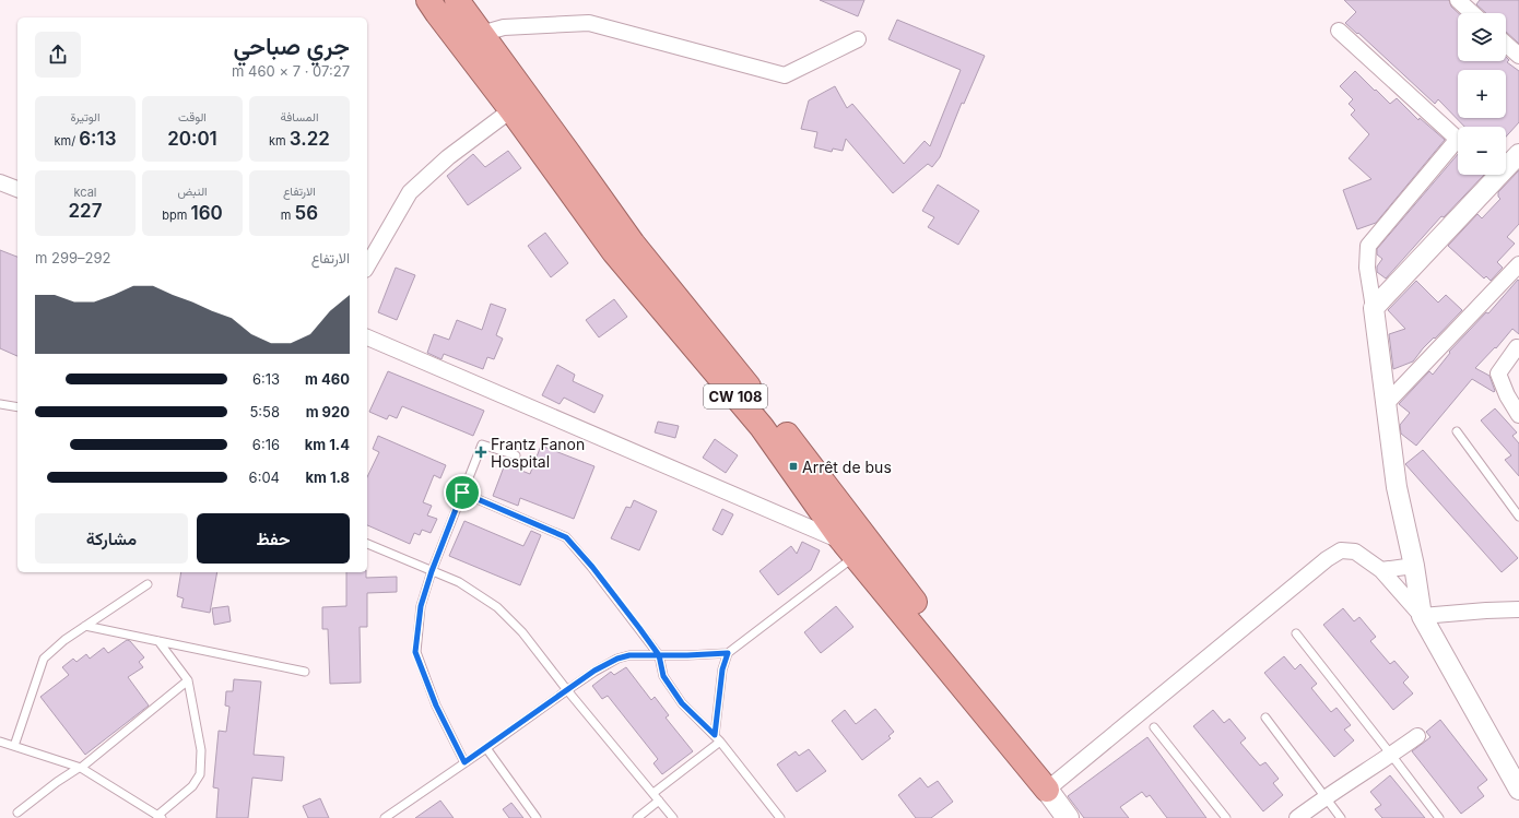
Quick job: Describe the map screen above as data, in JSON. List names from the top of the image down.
{
  "streets": {
    "highway": ["CW 108"]
  },
  "places": {
    "health": ["Frantz Fanon Hospital"],
    "transit": ["Arrêt de bus"]
  },
  "page": {
    "map_buttons": ["+", "−"],
    "heading": ["جري صباحي", "07:27 · 7 × 460 m"],
    "stats": [
      ["المسافة", "3.22 km"],
      ["الوقت", "20:01"],
      ["الوتيرة", "6:13 /km"],
      ["الارتفاع", "56 m"],
      ["النبض", "160 bpm"],
      ["kcal", "227"]
    ],
    "chart": ["الارتفاع", "292–299 m"],
    "list": [
      {
        "name": "460 m",
        "note": "6:13"
      },
      {
        "name": "920 m",
        "note": "5:58"
      },
      {
        "name": "1.4 km",
        "note": "6:16"
      },
      {
        "name": "1.8 km",
        "note": "6:04"
      }
    ],
    "buttons": ["حفظ", "مشاركة"]
  }
}
